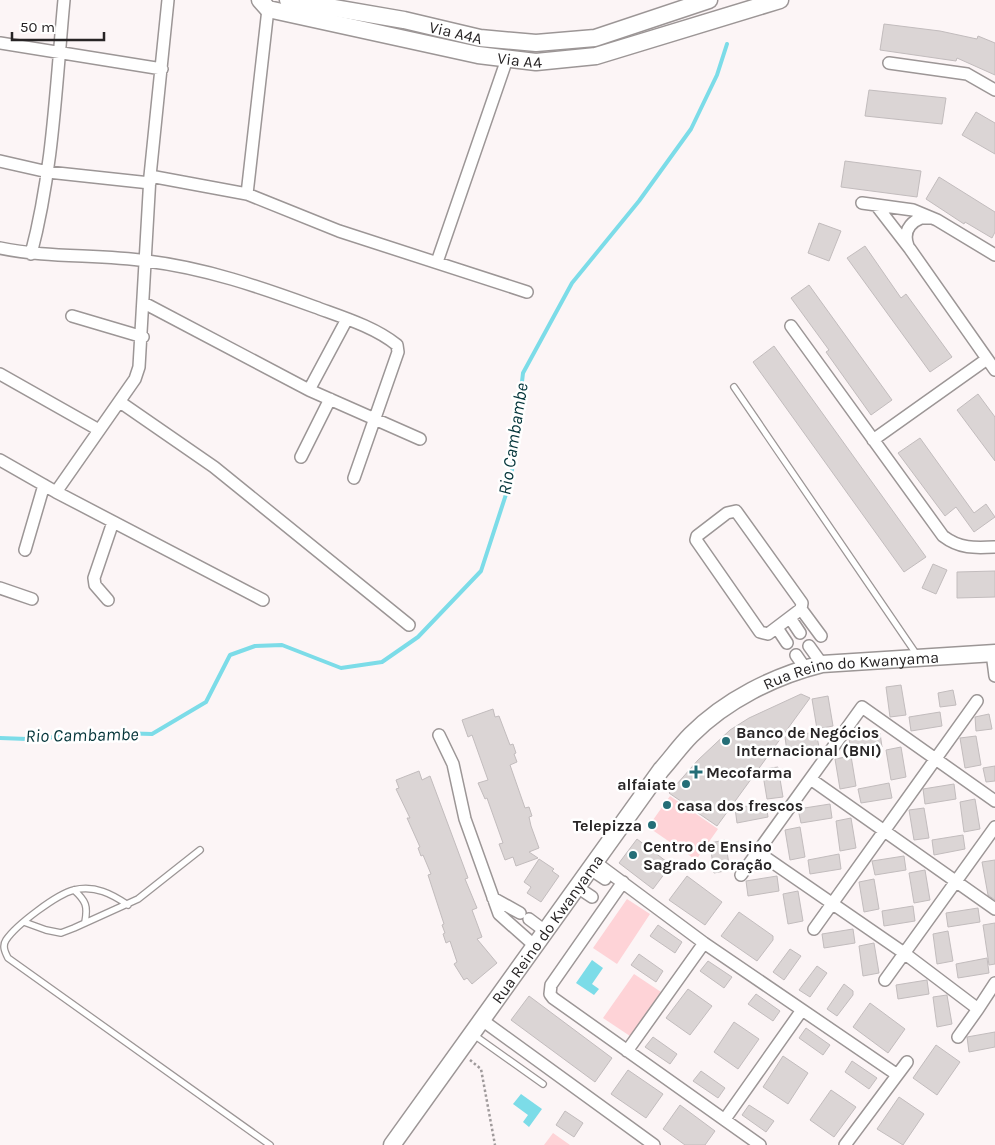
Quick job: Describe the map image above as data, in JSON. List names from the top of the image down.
{
  "streets": {
    "main road": ["Via A4A", "Via A4", "Rua Reino do Kwanyama"]
  },
  "water": ["Rio Cambambe"],
  "places": {
    "other": [
      "Banco de Negócios Internacional (BNI)",
      "alfaiate",
      "casa dos frescos",
      "Telepizza",
      "Centro de Ensino Sagrado Coração"
    ],
    "health": ["Mecofarma"]
  },
  "scale_bar": "50 m"
}
